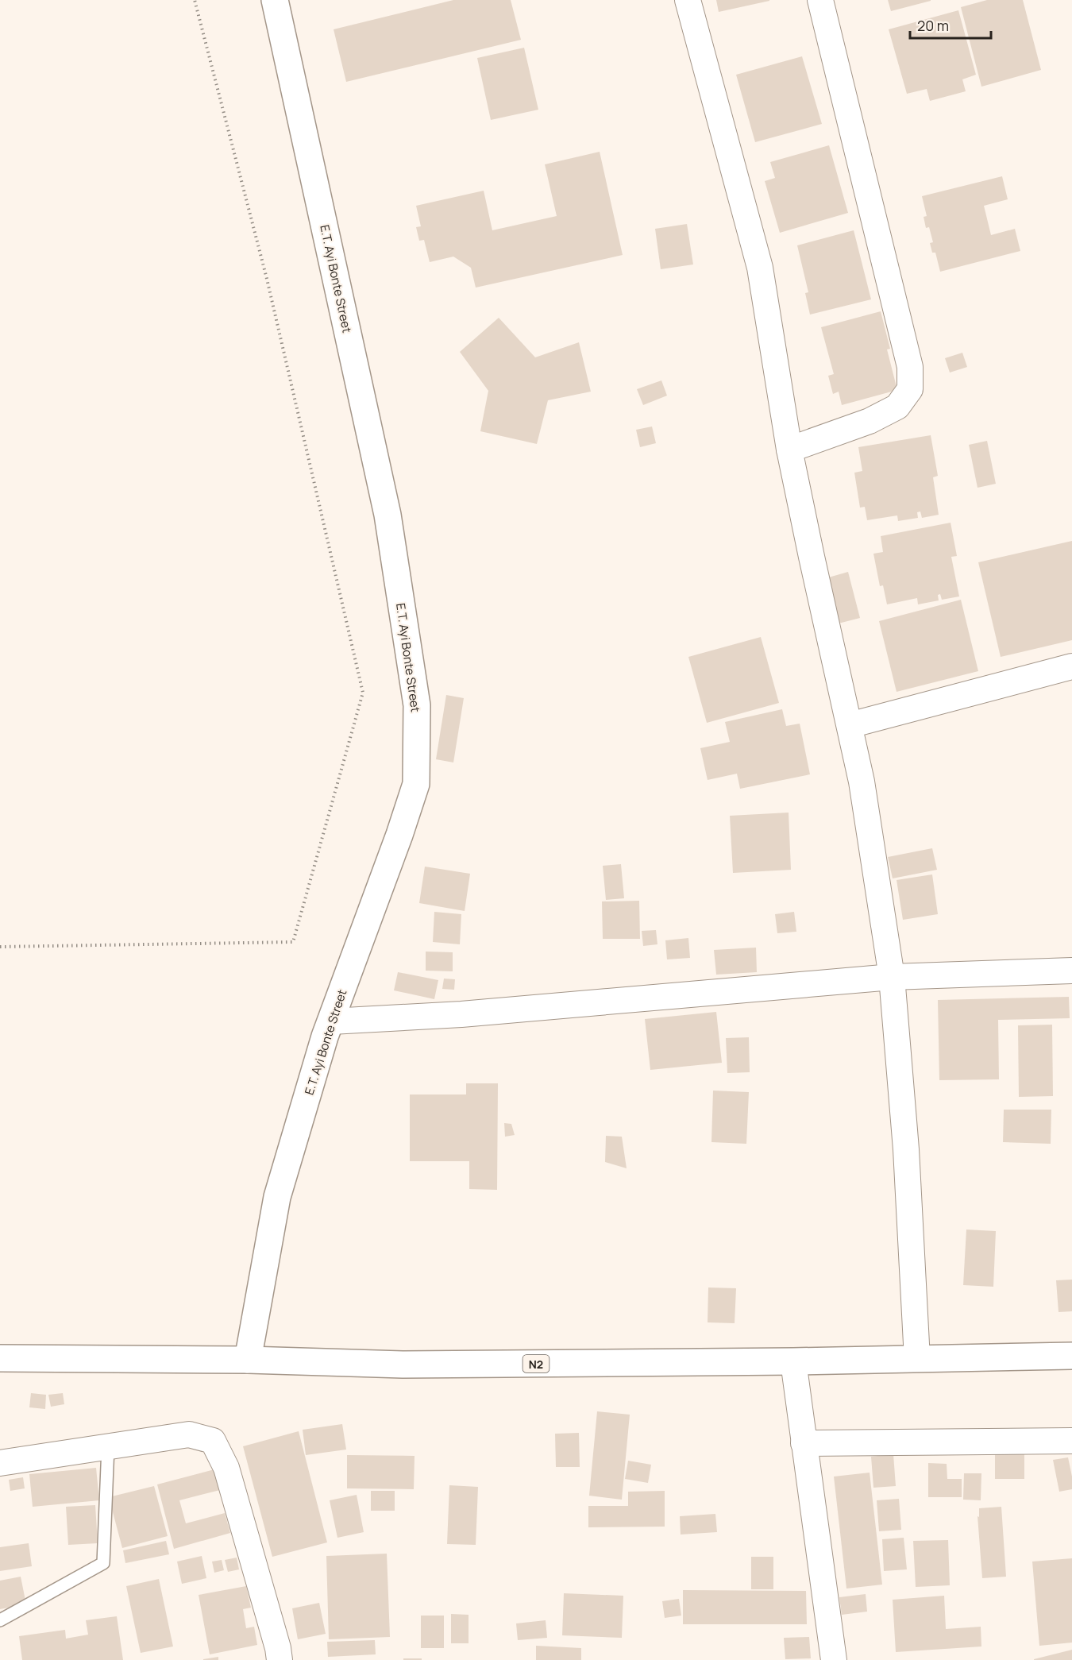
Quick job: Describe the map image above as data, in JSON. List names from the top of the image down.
{
  "streets": {
    "main road": ["E.T. Ayi Bonte Street", "N2"]
  },
  "crossings": [
    ["E.T. Ayi Bonte Street", "N2"]
  ],
  "scale_bar": "20 m"
}
